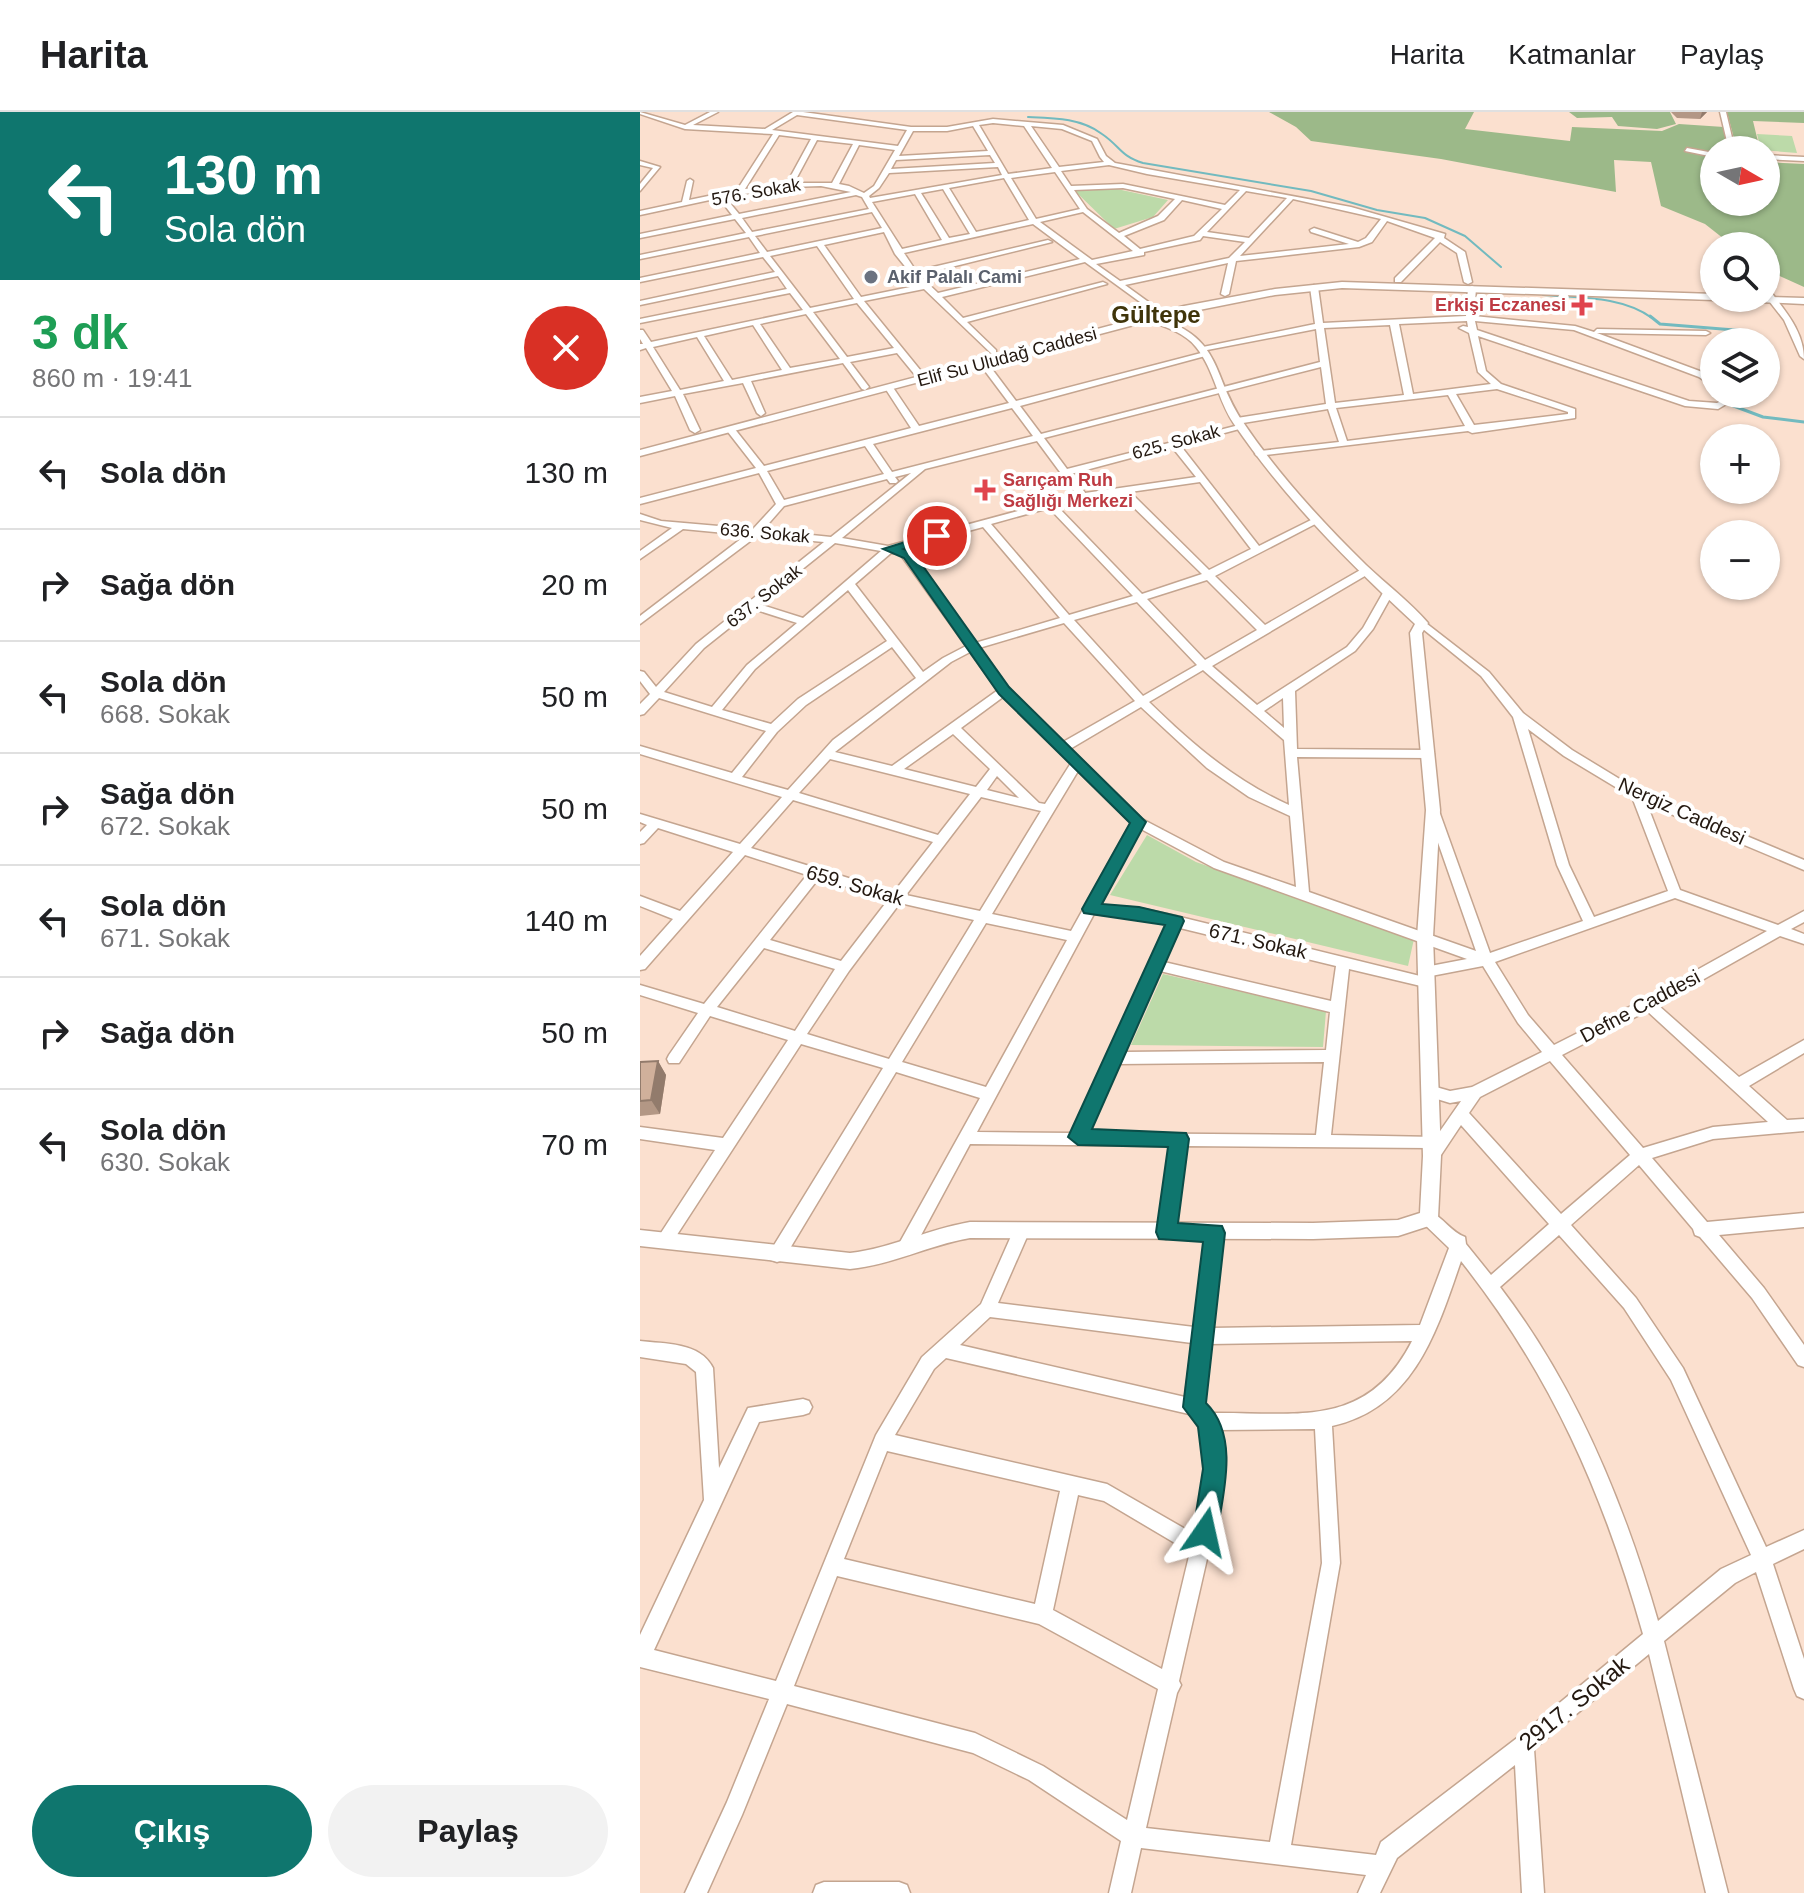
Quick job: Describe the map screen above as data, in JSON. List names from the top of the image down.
{
  "streets": {
    "main road": ["Elif Su Uludağ Caddesi"],
    "street": [
      "576. Sokak",
      "625. Sokak",
      "636. Sokak",
      "637. Sokak",
      "Nergiz Caddesi",
      "659. Sokak",
      "671. Sokak",
      "Defne Caddesi",
      "2917. Sokak"
    ]
  },
  "crossings": [
    ["636. Sokak", "637. Sokak"]
  ],
  "districts": ["Gültepe"],
  "places": {
    "other": ["Akif Palalı Cami"],
    "health": ["Erkişi Eczanesi", "Sarıçam Ruh Sağlığı Merkezi"]
  },
  "north": "right",
  "page": {
    "header": "Harita",
    "nav": ["Harita", "Katmanlar", "Paylaş"],
    "turn": ["130 m", "Sola dön"],
    "map_buttons": ["+", "−"],
    "heading": ["3 dk", "860 m · 19:41"],
    "list": [
      {
        "name": "Sola dön",
        "value": "130 m"
      },
      {
        "name": "Sağa dön",
        "value": "20 m"
      },
      {
        "name": "Sola dön",
        "note": "668. Sokak",
        "value": "50 m"
      },
      {
        "name": "Sağa dön",
        "note": "672. Sokak",
        "value": "50 m"
      },
      {
        "name": "Sola dön",
        "note": "671. Sokak",
        "value": "140 m"
      },
      {
        "name": "Sağa dön",
        "value": "50 m"
      },
      {
        "name": "Sola dön",
        "note": "630. Sokak",
        "value": "70 m"
      }
    ],
    "buttons": ["Çıkış", "Paylaş"]
  }
}
